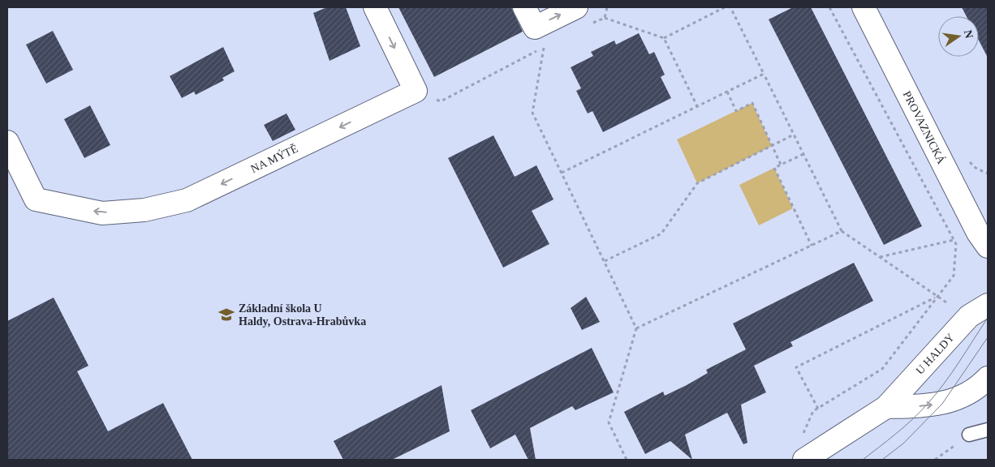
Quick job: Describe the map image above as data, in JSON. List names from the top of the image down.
{
  "streets": {
    "street": ["PROVAZNICKÁ", "NA MÝTĚ", "U HALDY"]
  },
  "one_way": ["NA MÝTĚ"],
  "places": {
    "school or university": ["Základní škola U Haldy, Ostrava-Hrabůvka"]
  },
  "north": "right"
}
